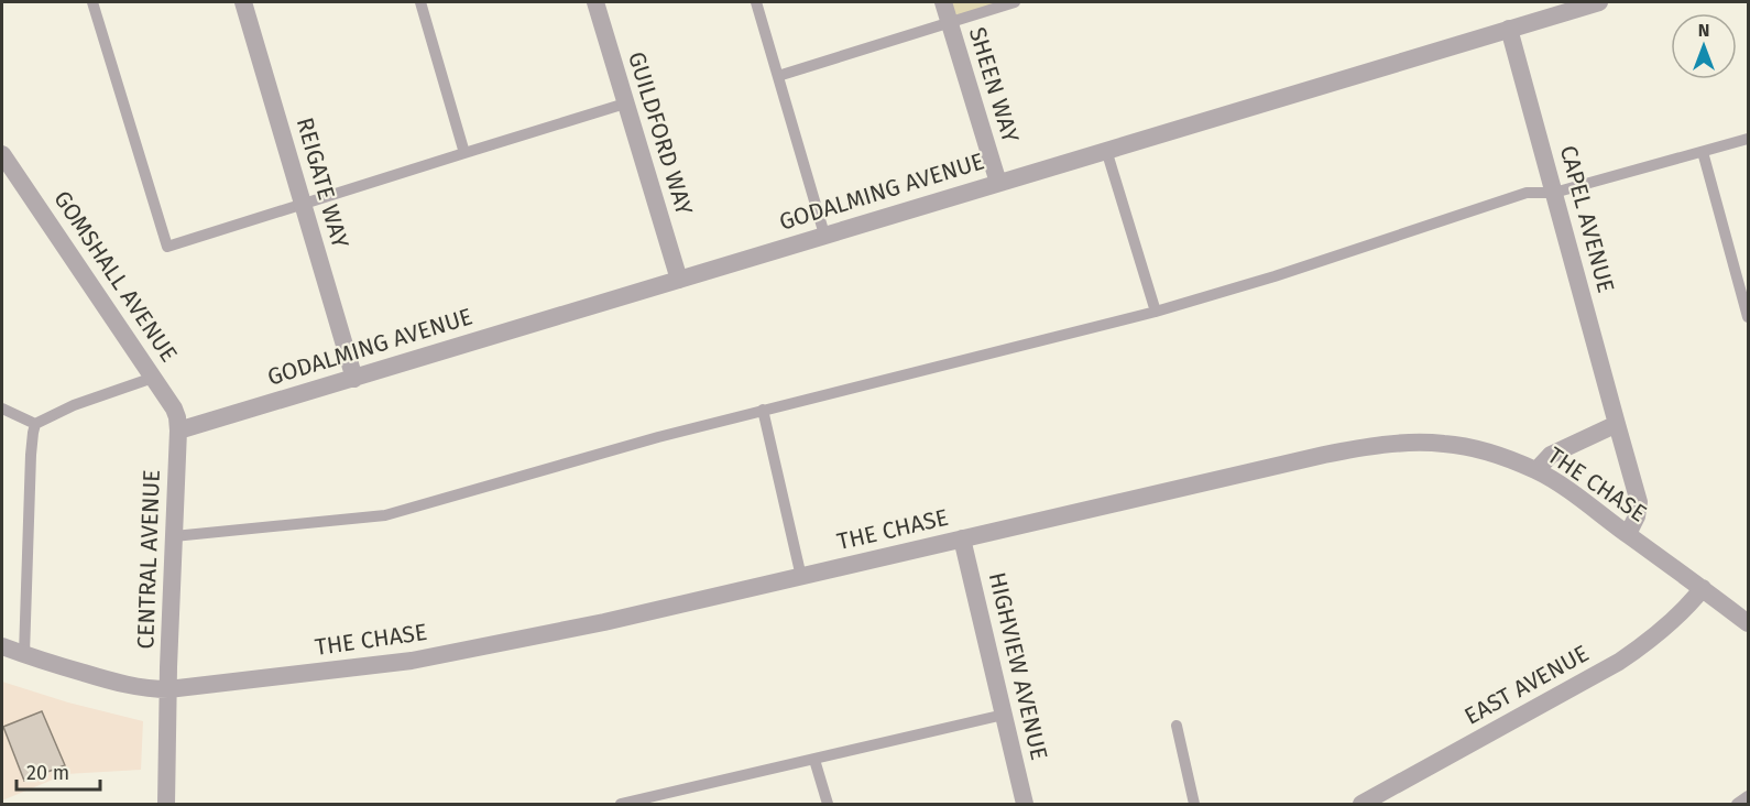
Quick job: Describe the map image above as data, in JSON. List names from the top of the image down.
{
  "streets": {
    "street": [
      "SHEEN WAY",
      "GUILDFORD WAY",
      "REIGATE WAY",
      "GODALMING AVENUE",
      "CAPEL AVENUE",
      "GOMSHALL AVENUE",
      "THE CHASE",
      "CENTRAL AVENUE",
      "HIGHVIEW AVENUE",
      "EAST AVENUE"
    ]
  },
  "crossings": [
    ["SHEEN WAY", "GODALMING AVENUE"],
    ["GUILDFORD WAY", "GODALMING AVENUE"],
    ["REIGATE WAY", "GODALMING AVENUE"],
    ["GODALMING AVENUE", "CAPEL AVENUE"],
    ["GODALMING AVENUE", "GOMSHALL AVENUE"],
    ["GODALMING AVENUE", "CENTRAL AVENUE"],
    ["CAPEL AVENUE", "THE CHASE"],
    ["GOMSHALL AVENUE", "CENTRAL AVENUE"],
    ["THE CHASE", "CENTRAL AVENUE"],
    ["THE CHASE", "HIGHVIEW AVENUE"],
    ["THE CHASE", "EAST AVENUE"]
  ],
  "scale_bar": "20 m",
  "north": "top"
}
